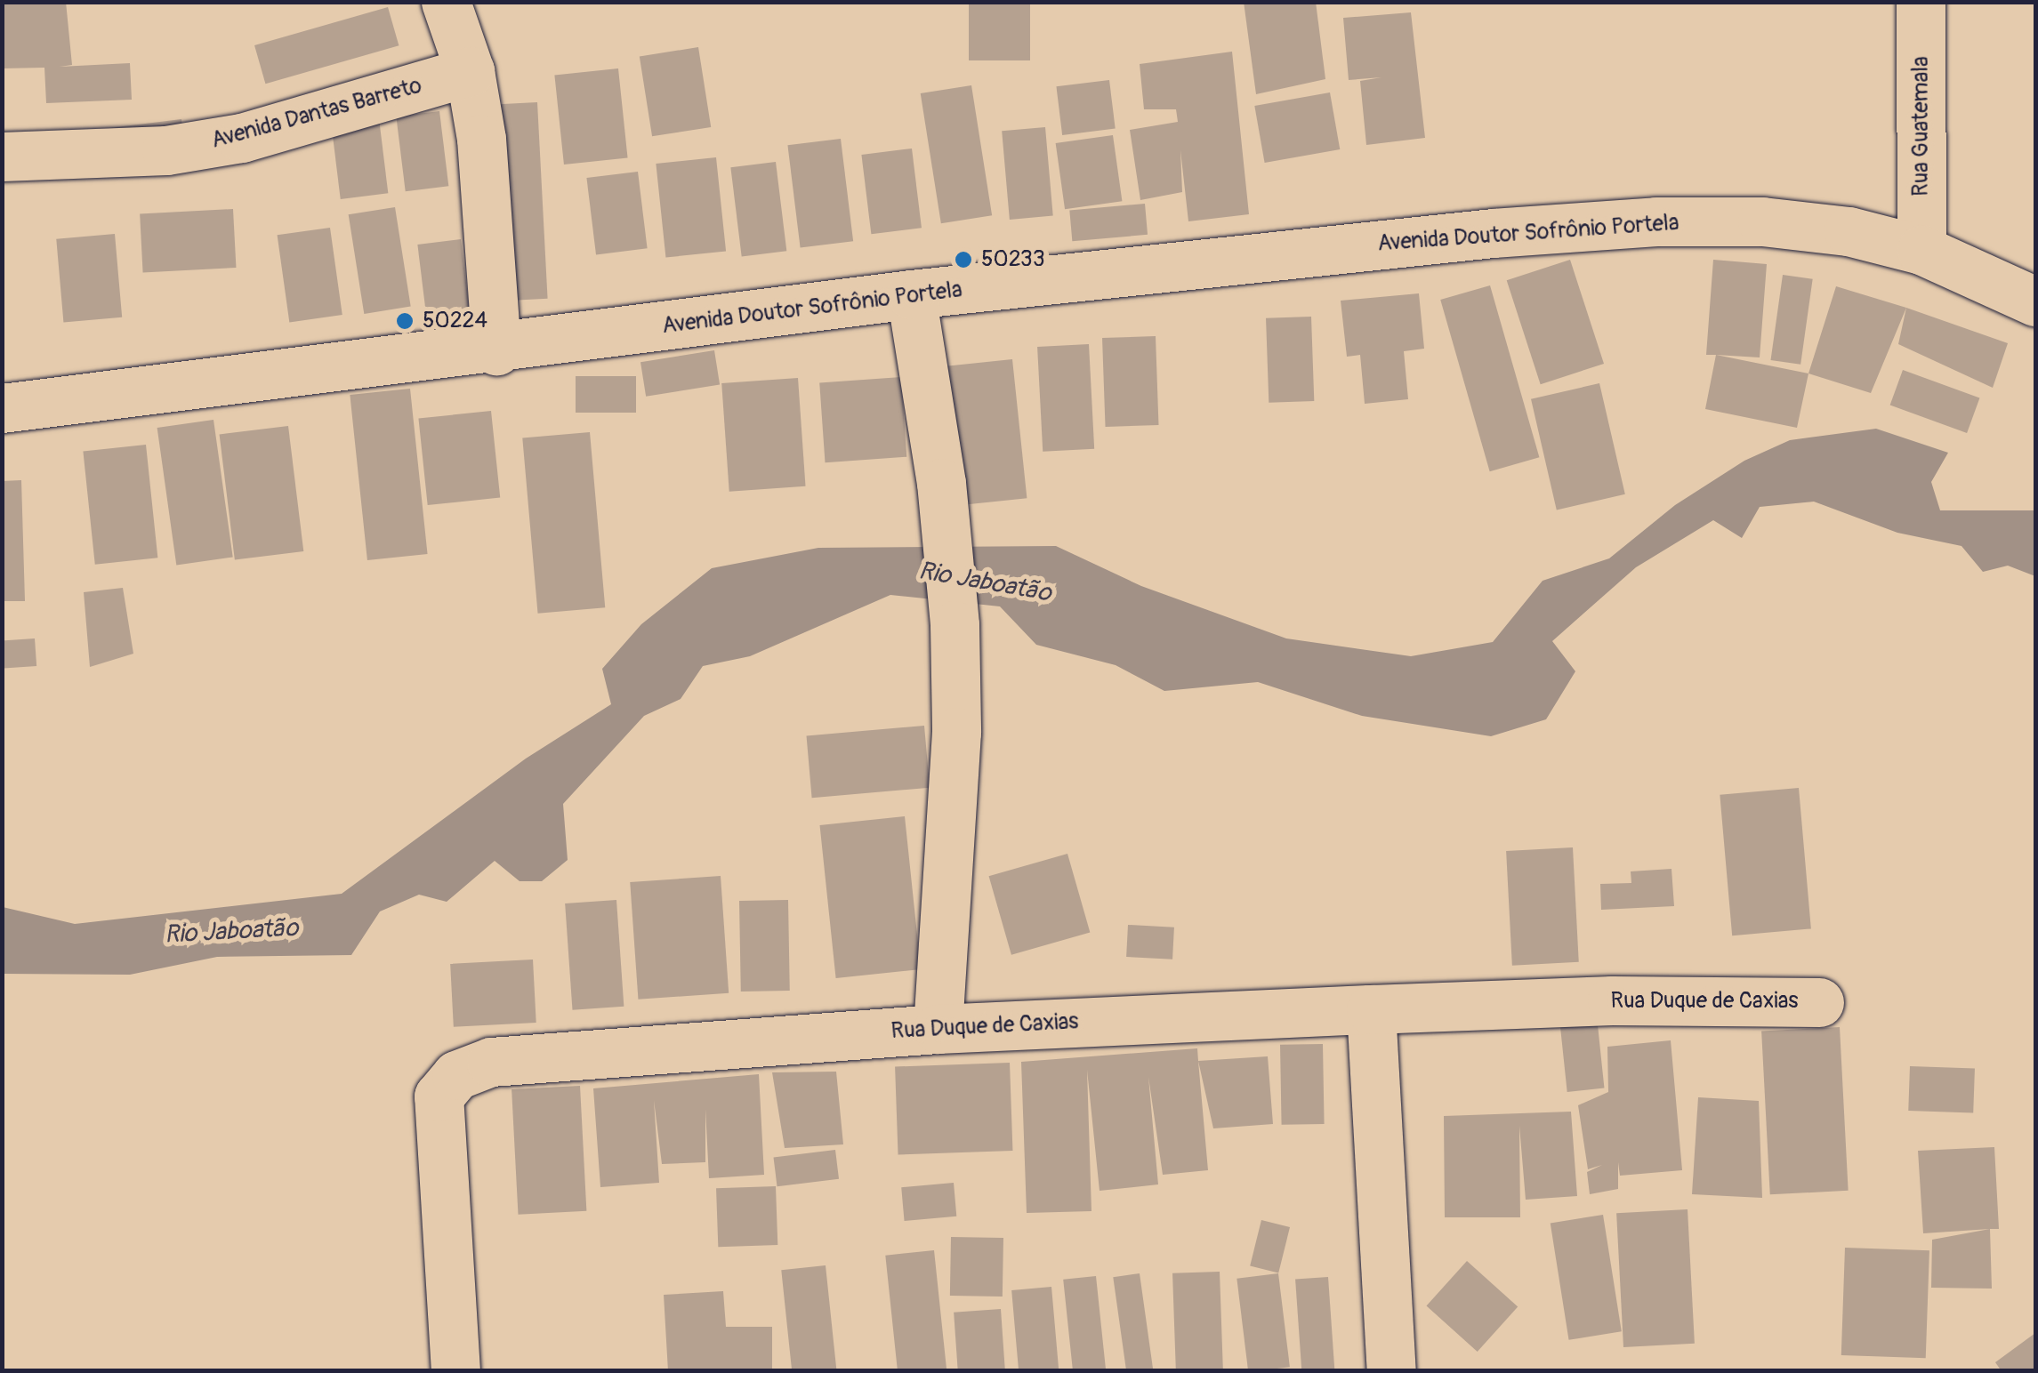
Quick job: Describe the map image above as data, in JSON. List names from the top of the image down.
{
  "streets": {
    "street": [
      "Avenida Dantas Barreto",
      "Rua Guatemala",
      "Avenida Doutor Sofrônio Portela",
      "Rua Duque de Caxias"
    ]
  },
  "crossings": [
    ["Rua Guatemala", "Avenida Doutor Sofrônio Portela"]
  ],
  "water": ["Rio Jaboatão"],
  "places": ["50233", "50224"]
}
